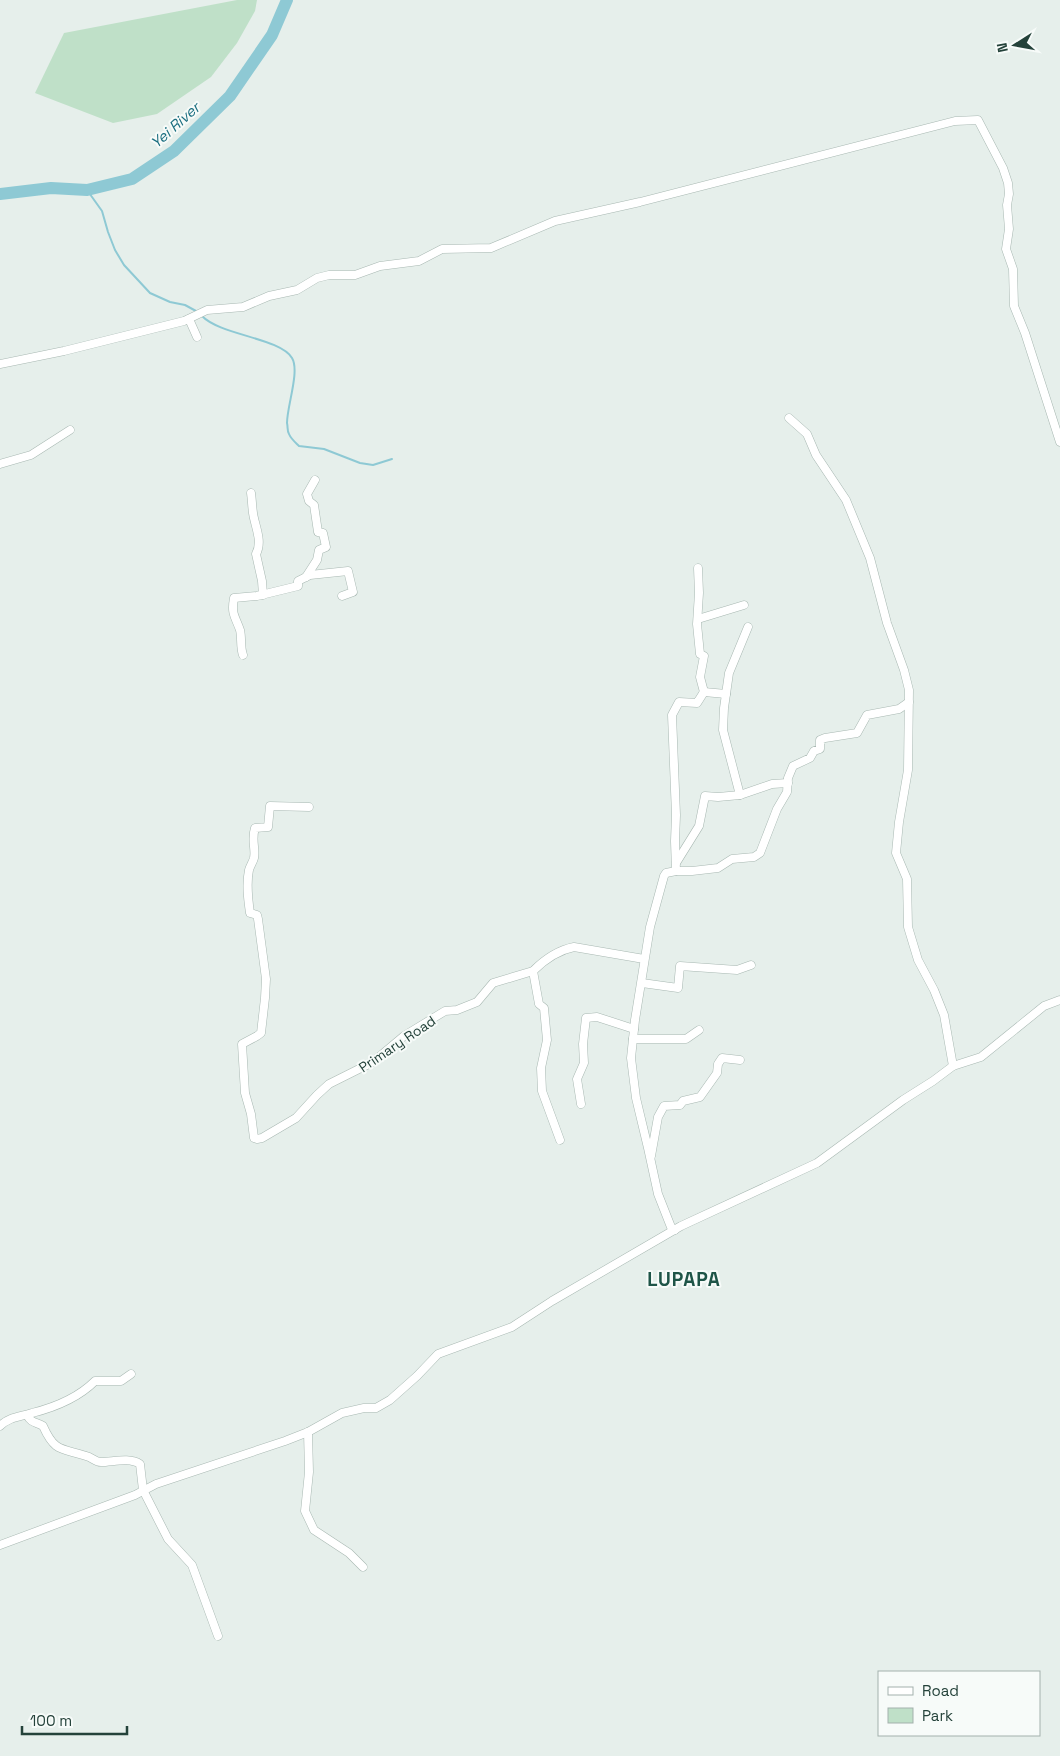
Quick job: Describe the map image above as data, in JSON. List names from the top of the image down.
{
  "streets": {
    "street": ["Primary Road"]
  },
  "districts": ["LUPAPA"],
  "water": ["Yei River"],
  "legend": ["Road", "Park"],
  "scale_bar": "100 m",
  "north": "left"
}
